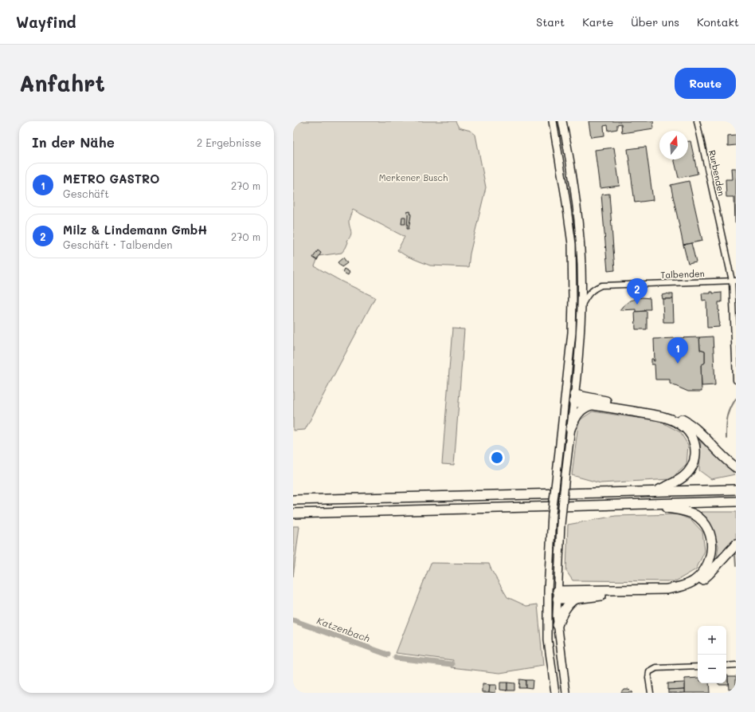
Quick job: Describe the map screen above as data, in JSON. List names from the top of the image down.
{
  "streets": {
    "street": ["Rurbenden", "Talbenden"]
  },
  "crossings": [
    ["Rurbenden", "Talbenden"]
  ],
  "water": ["Katzenbach"],
  "parks": ["Merkener Busch"],
  "north": "top",
  "page": {
    "header": "Wayfind",
    "nav": [
      "Start",
      "Karte",
      "Über uns",
      "Kontakt"
    ],
    "buttons": "Route",
    "title": "Anfahrt",
    "heading": ["In der Nähe", "2 Ergebnisse"],
    "list": [
      {
        "mark": "1",
        "name": "METRO GASTRO",
        "note": "Geschäft",
        "value": "270 m"
      },
      {
        "mark": "2",
        "name": "Milz & Lindemann GmbH",
        "note": "Geschäft · Talbenden",
        "value": "270 m"
      }
    ],
    "pins": ["2", "1"],
    "map_buttons": ["+", "−"]
  }
}
